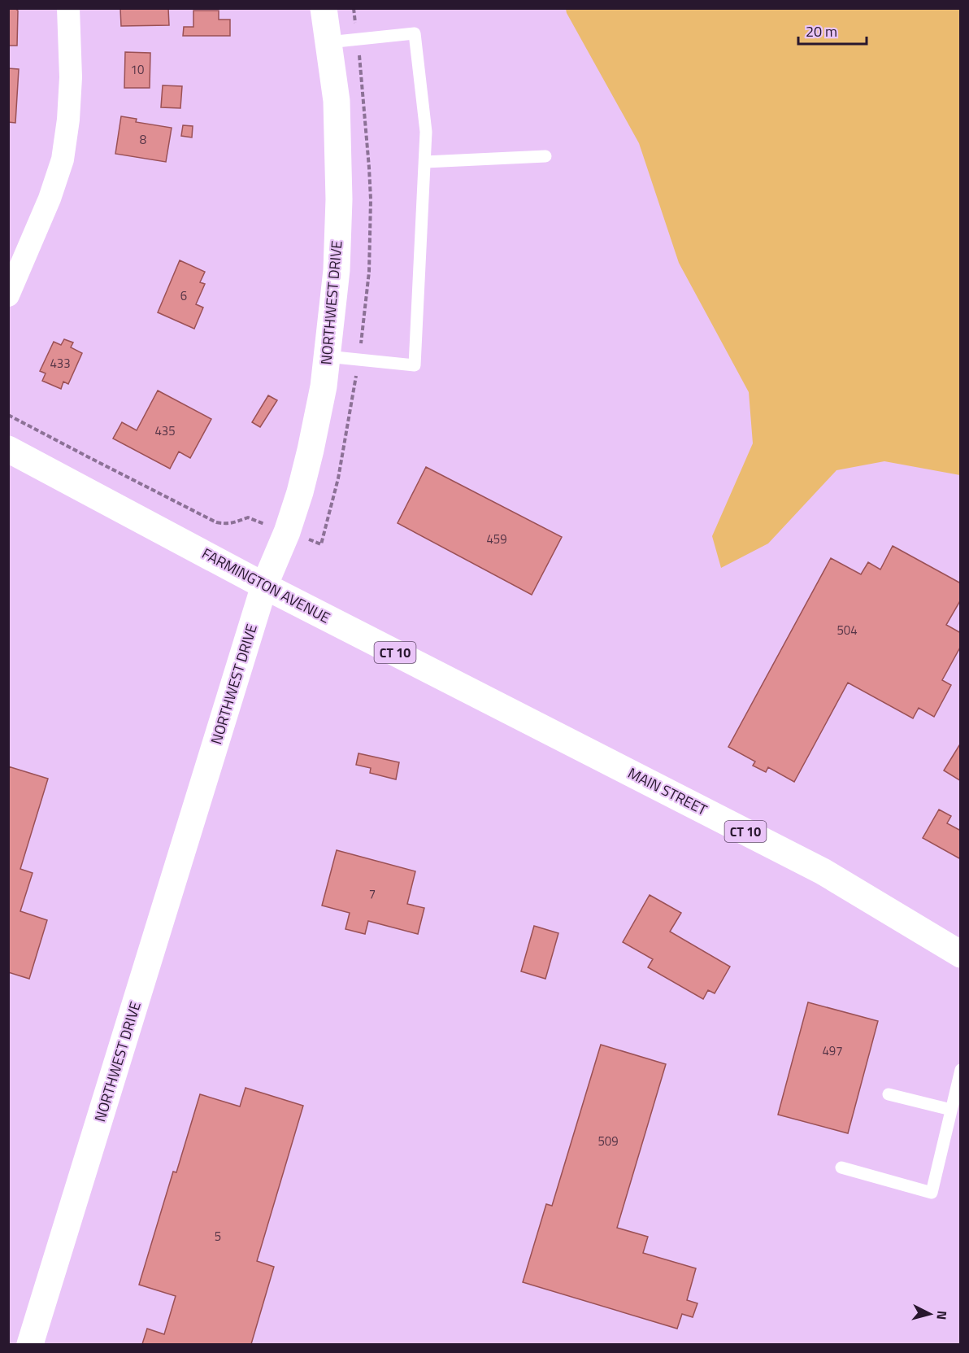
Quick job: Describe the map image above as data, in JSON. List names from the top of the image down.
{
  "streets": {
    "main road": [
      "NORTHWEST DRIVE",
      "FARMINGTON AVENUE",
      "CT 10",
      "MAIN STREET"
    ]
  },
  "crossings": [
    ["NORTHWEST DRIVE", "FARMINGTON AVENUE"],
    ["FARMINGTON AVENUE", "MAIN STREET"]
  ],
  "house_numbers": [
    "10",
    "8",
    "6",
    "433",
    "435",
    "459",
    "504",
    "7",
    "497",
    "509",
    "5"
  ],
  "scale_bar": "20 m",
  "north": "right"
}
